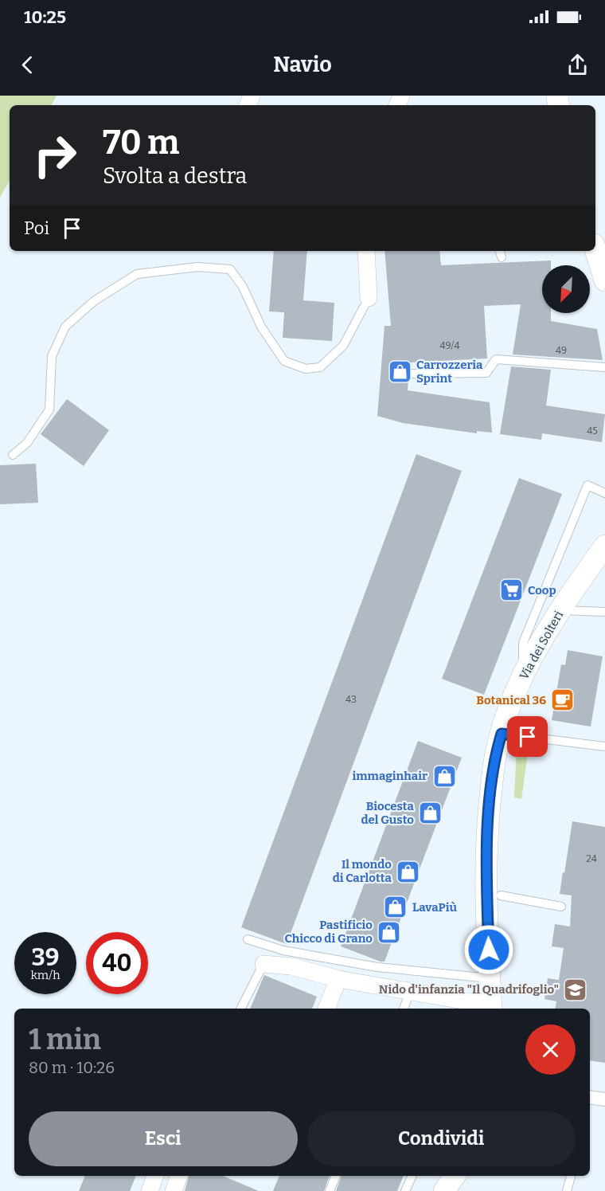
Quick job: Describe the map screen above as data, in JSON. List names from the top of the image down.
{
  "streets": {
    "street": ["Via dei Solteri"]
  },
  "places": {
    "shop": [
      "Carrozzeria Sprint",
      "immaginhair",
      "Biocesta del Gusto",
      "Il mondo di Carlotta",
      "LavaPiù",
      "Pastificio Chicco di Grano"
    ],
    "supermarket": ["Coop"],
    "cafe": ["Botanical 36"],
    "school or university": ["Nido d'infanzia \"Il Quadrifoglio\""]
  },
  "house_numbers": [
    "49/4",
    "49",
    "45",
    "43",
    "24"
  ],
  "north": "bottom left",
  "page": {
    "status": "10:25",
    "header": "Navio",
    "turn": ["70 m", "Svolta a destra"],
    "then": "Poi",
    "speed": "39 km/h",
    "limit": "40",
    "heading": ["1 min", "80 m · 10:26"],
    "buttons": ["Esci", "Condividi"]
  }
}
